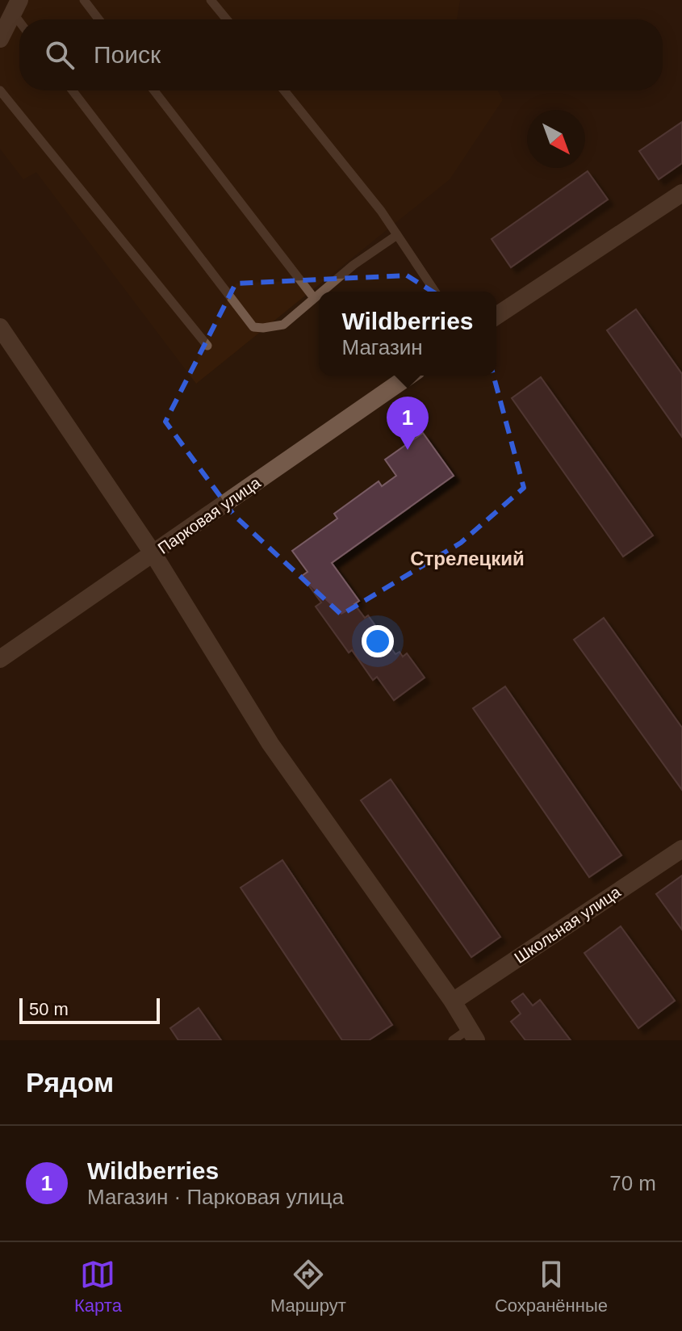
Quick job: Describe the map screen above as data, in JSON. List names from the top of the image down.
{
  "streets": {
    "street": ["Парковая улица", "Школьная улица"]
  },
  "districts": ["Стрелецкий"],
  "scale_bar": "50 m",
  "north": "bottom right",
  "page": {
    "search": "Поиск",
    "popup": ["Wildberries", "Магазин"],
    "pins": "1",
    "scale": "50 m",
    "heading": "Рядом",
    "list": [
      {
        "mark": "1",
        "name": "Wildberries",
        "note": "Магазин · Парковая улица",
        "value": "70 m"
      }
    ],
    "nav": ["Карта", "Маршрут", "Сохранённые"]
  }
}
